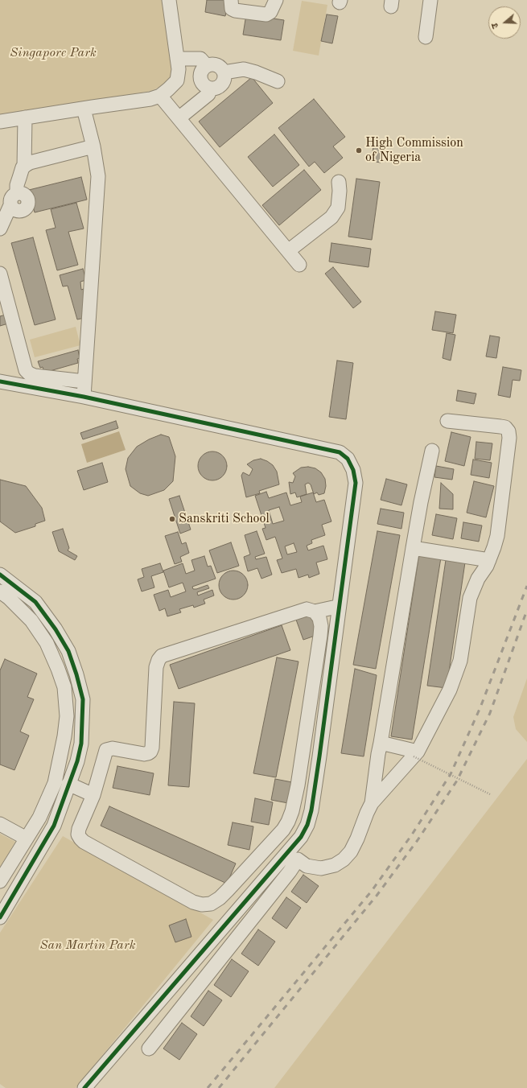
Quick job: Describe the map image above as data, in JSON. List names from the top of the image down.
{
  "parks": ["Singapore Park", "San Martin Park"],
  "places": ["High Commission of Nigeria", "Sanskriti School"],
  "north": "left"
}
